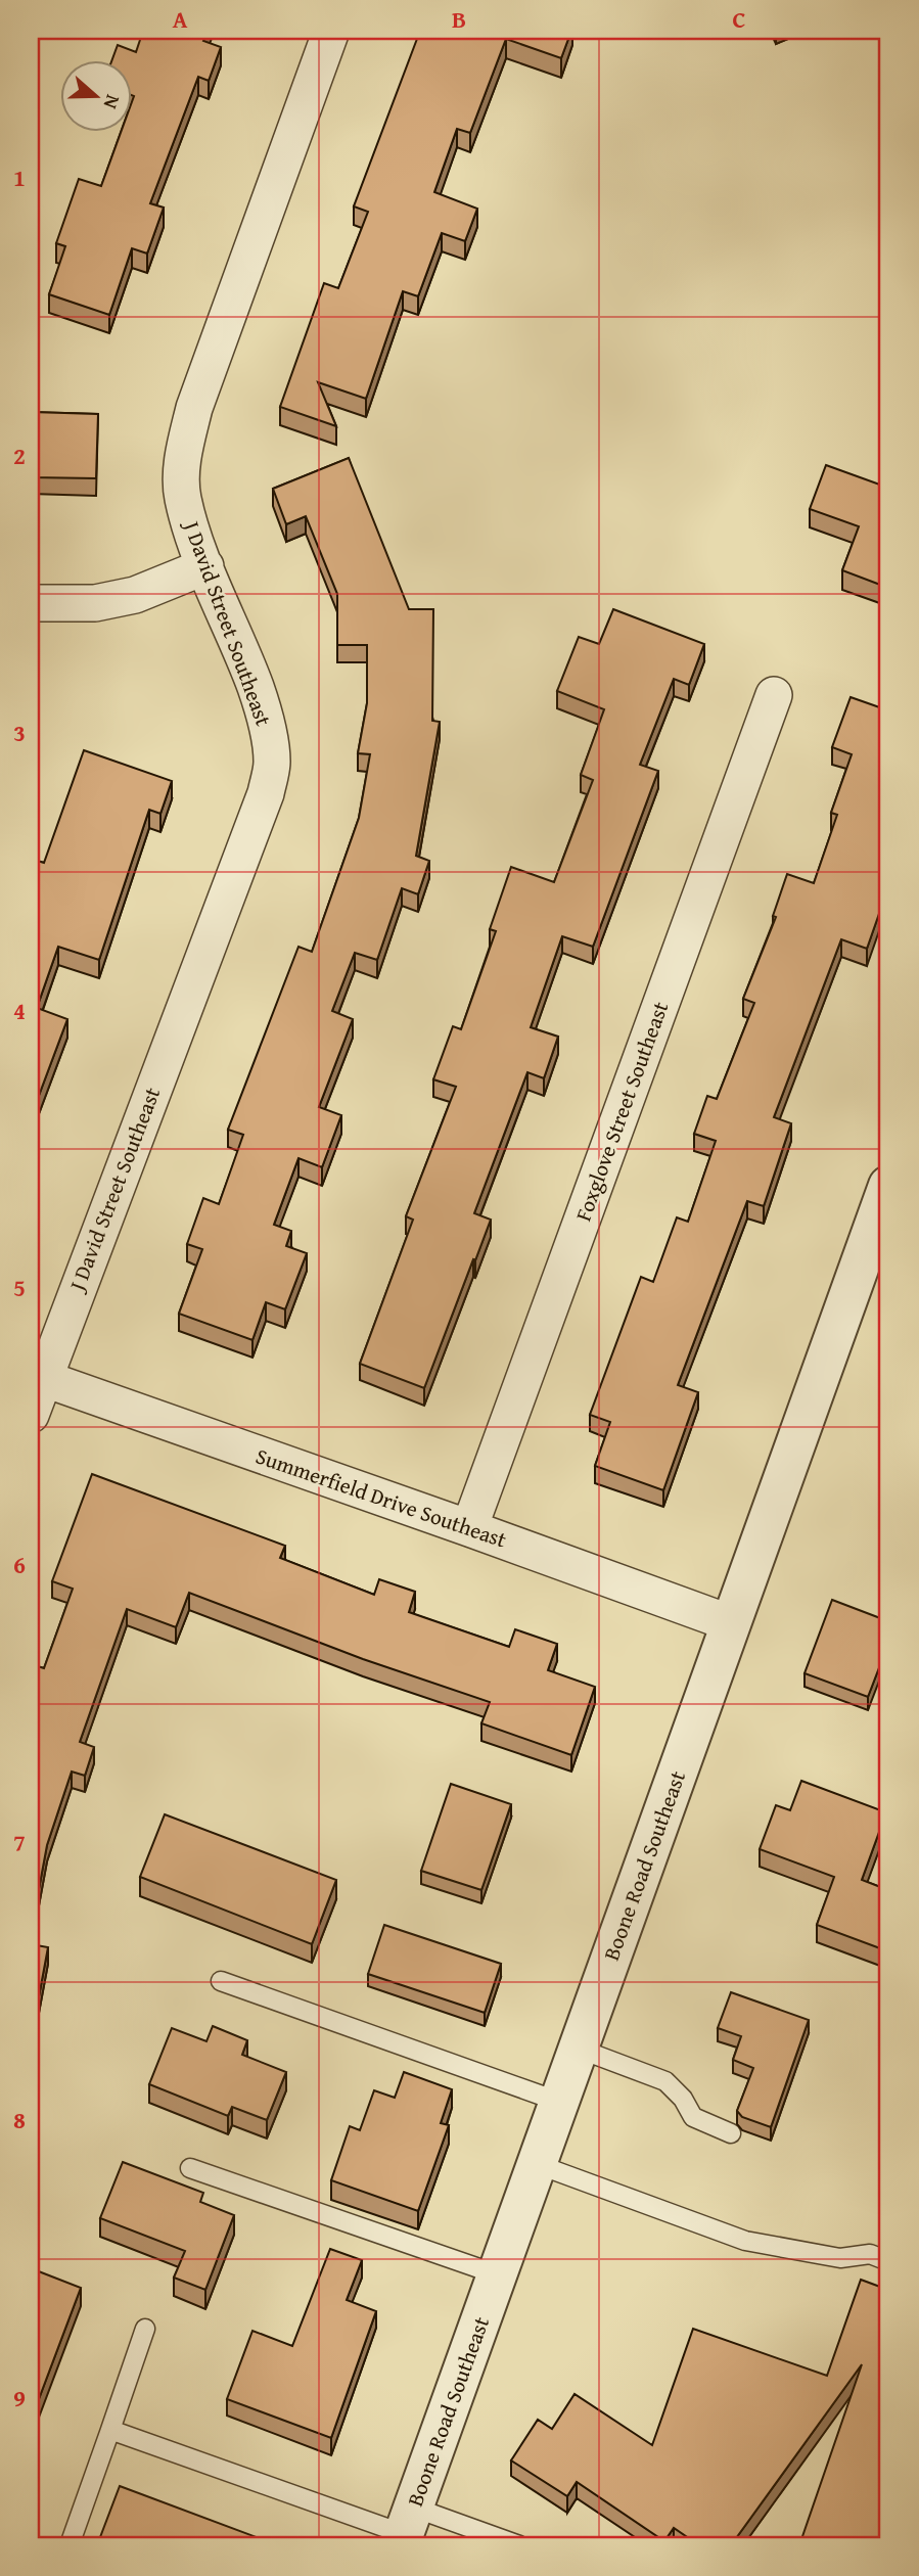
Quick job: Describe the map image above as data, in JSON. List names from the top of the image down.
{
  "streets": {
    "street": [
      "J David Street Southeast",
      "Foxglove Street Southeast",
      "Summerfield Drive Southeast",
      "Boone Road Southeast"
    ]
  },
  "crossings": [
    ["J David Street Southeast", "Summerfield Drive Southeast"],
    ["Foxglove Street Southeast", "Summerfield Drive Southeast"],
    ["Summerfield Drive Southeast", "Boone Road Southeast"]
  ],
  "north": "right",
  "grid": {
    "columns": ["A", "B", "C"],
    "rows": [
      "1",
      "2",
      "3",
      "4",
      "5",
      "6",
      "7",
      "8",
      "9"
    ]
  }
}
